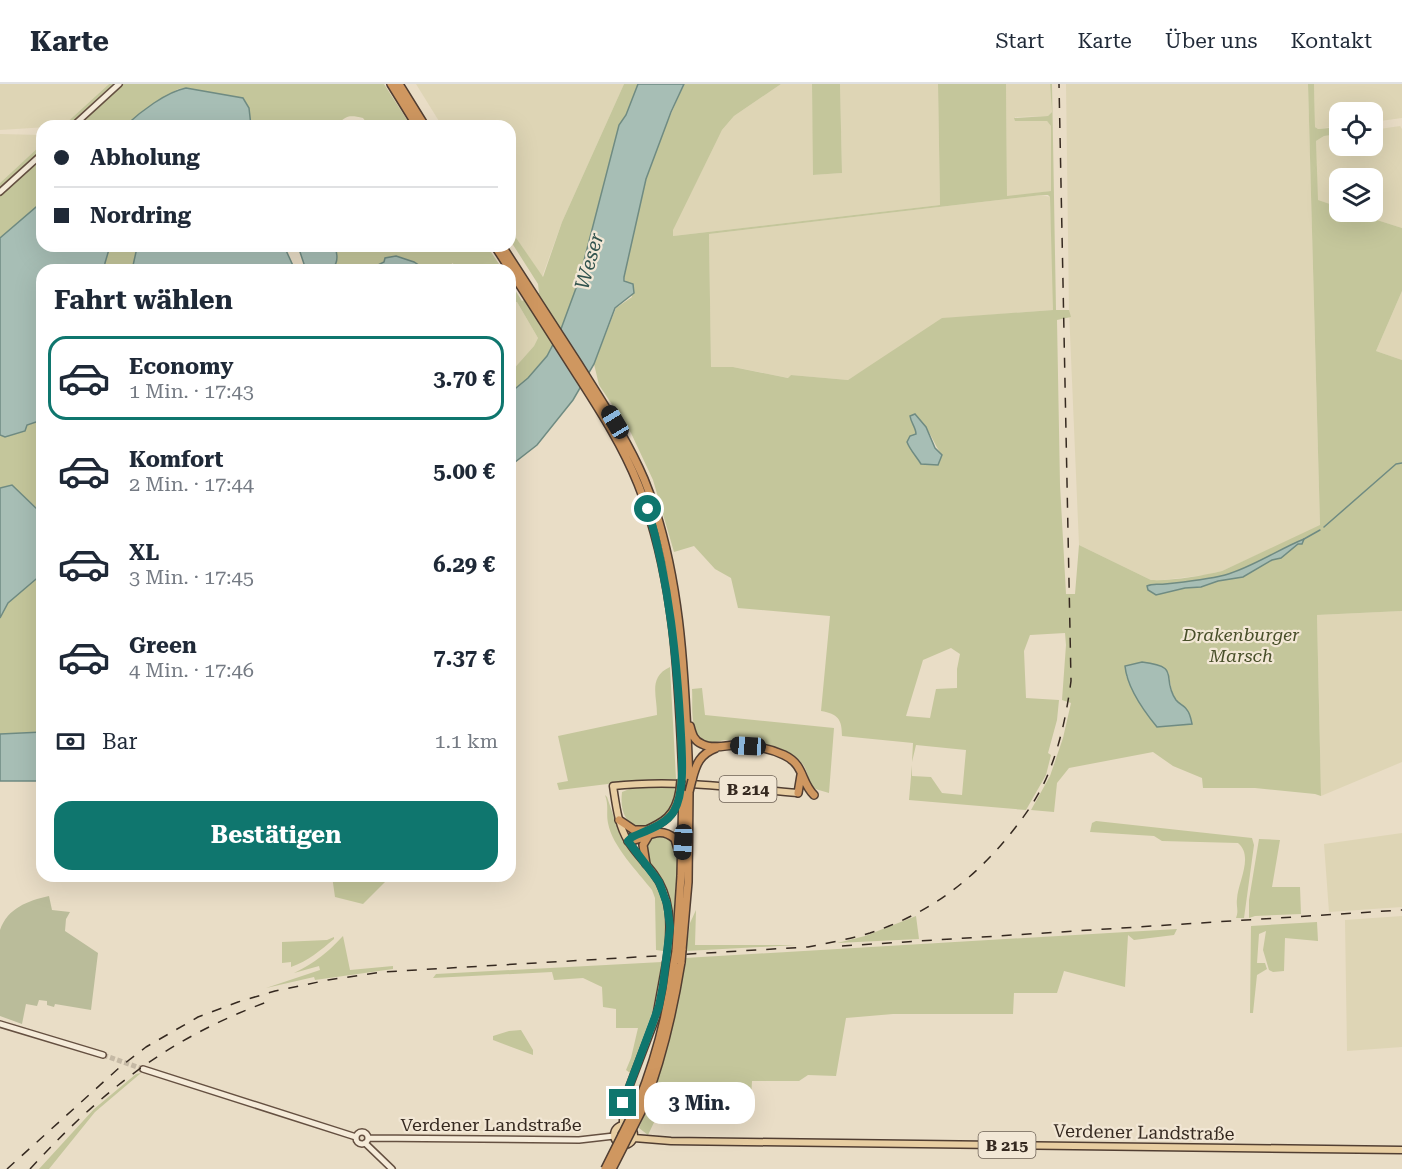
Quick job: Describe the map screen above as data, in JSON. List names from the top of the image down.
{
  "streets": {
    "highway": ["B 214"],
    "main road": ["Verdener Landstraße", "B 215"]
  },
  "crossings": [
    ["B 214", "Verdener Landstraße"]
  ],
  "water": ["Weser"],
  "parks": ["Drakenburger Marsch"],
  "page": {
    "header": "Karte",
    "nav": [
      "Start",
      "Karte",
      "Über uns",
      "Kontakt"
    ],
    "banner": ["Abholung", "Nordring"],
    "heading": "Fahrt wählen",
    "list": [
      {
        "name": "Economy",
        "note": "1 Min. · 17:43",
        "value": "3.70 €"
      },
      {
        "name": "Komfort",
        "note": "2 Min. · 17:44",
        "value": "5.00 €"
      },
      {
        "name": "XL",
        "note": "3 Min. · 17:45",
        "value": "6.29 €"
      },
      {
        "name": "Green",
        "note": "4 Min. · 17:46",
        "value": "7.37 €"
      }
    ],
    "pay": ["Bar", "1.1 km"],
    "buttons": "Bestätigen",
    "bubble": "3 Min."
  }
}
